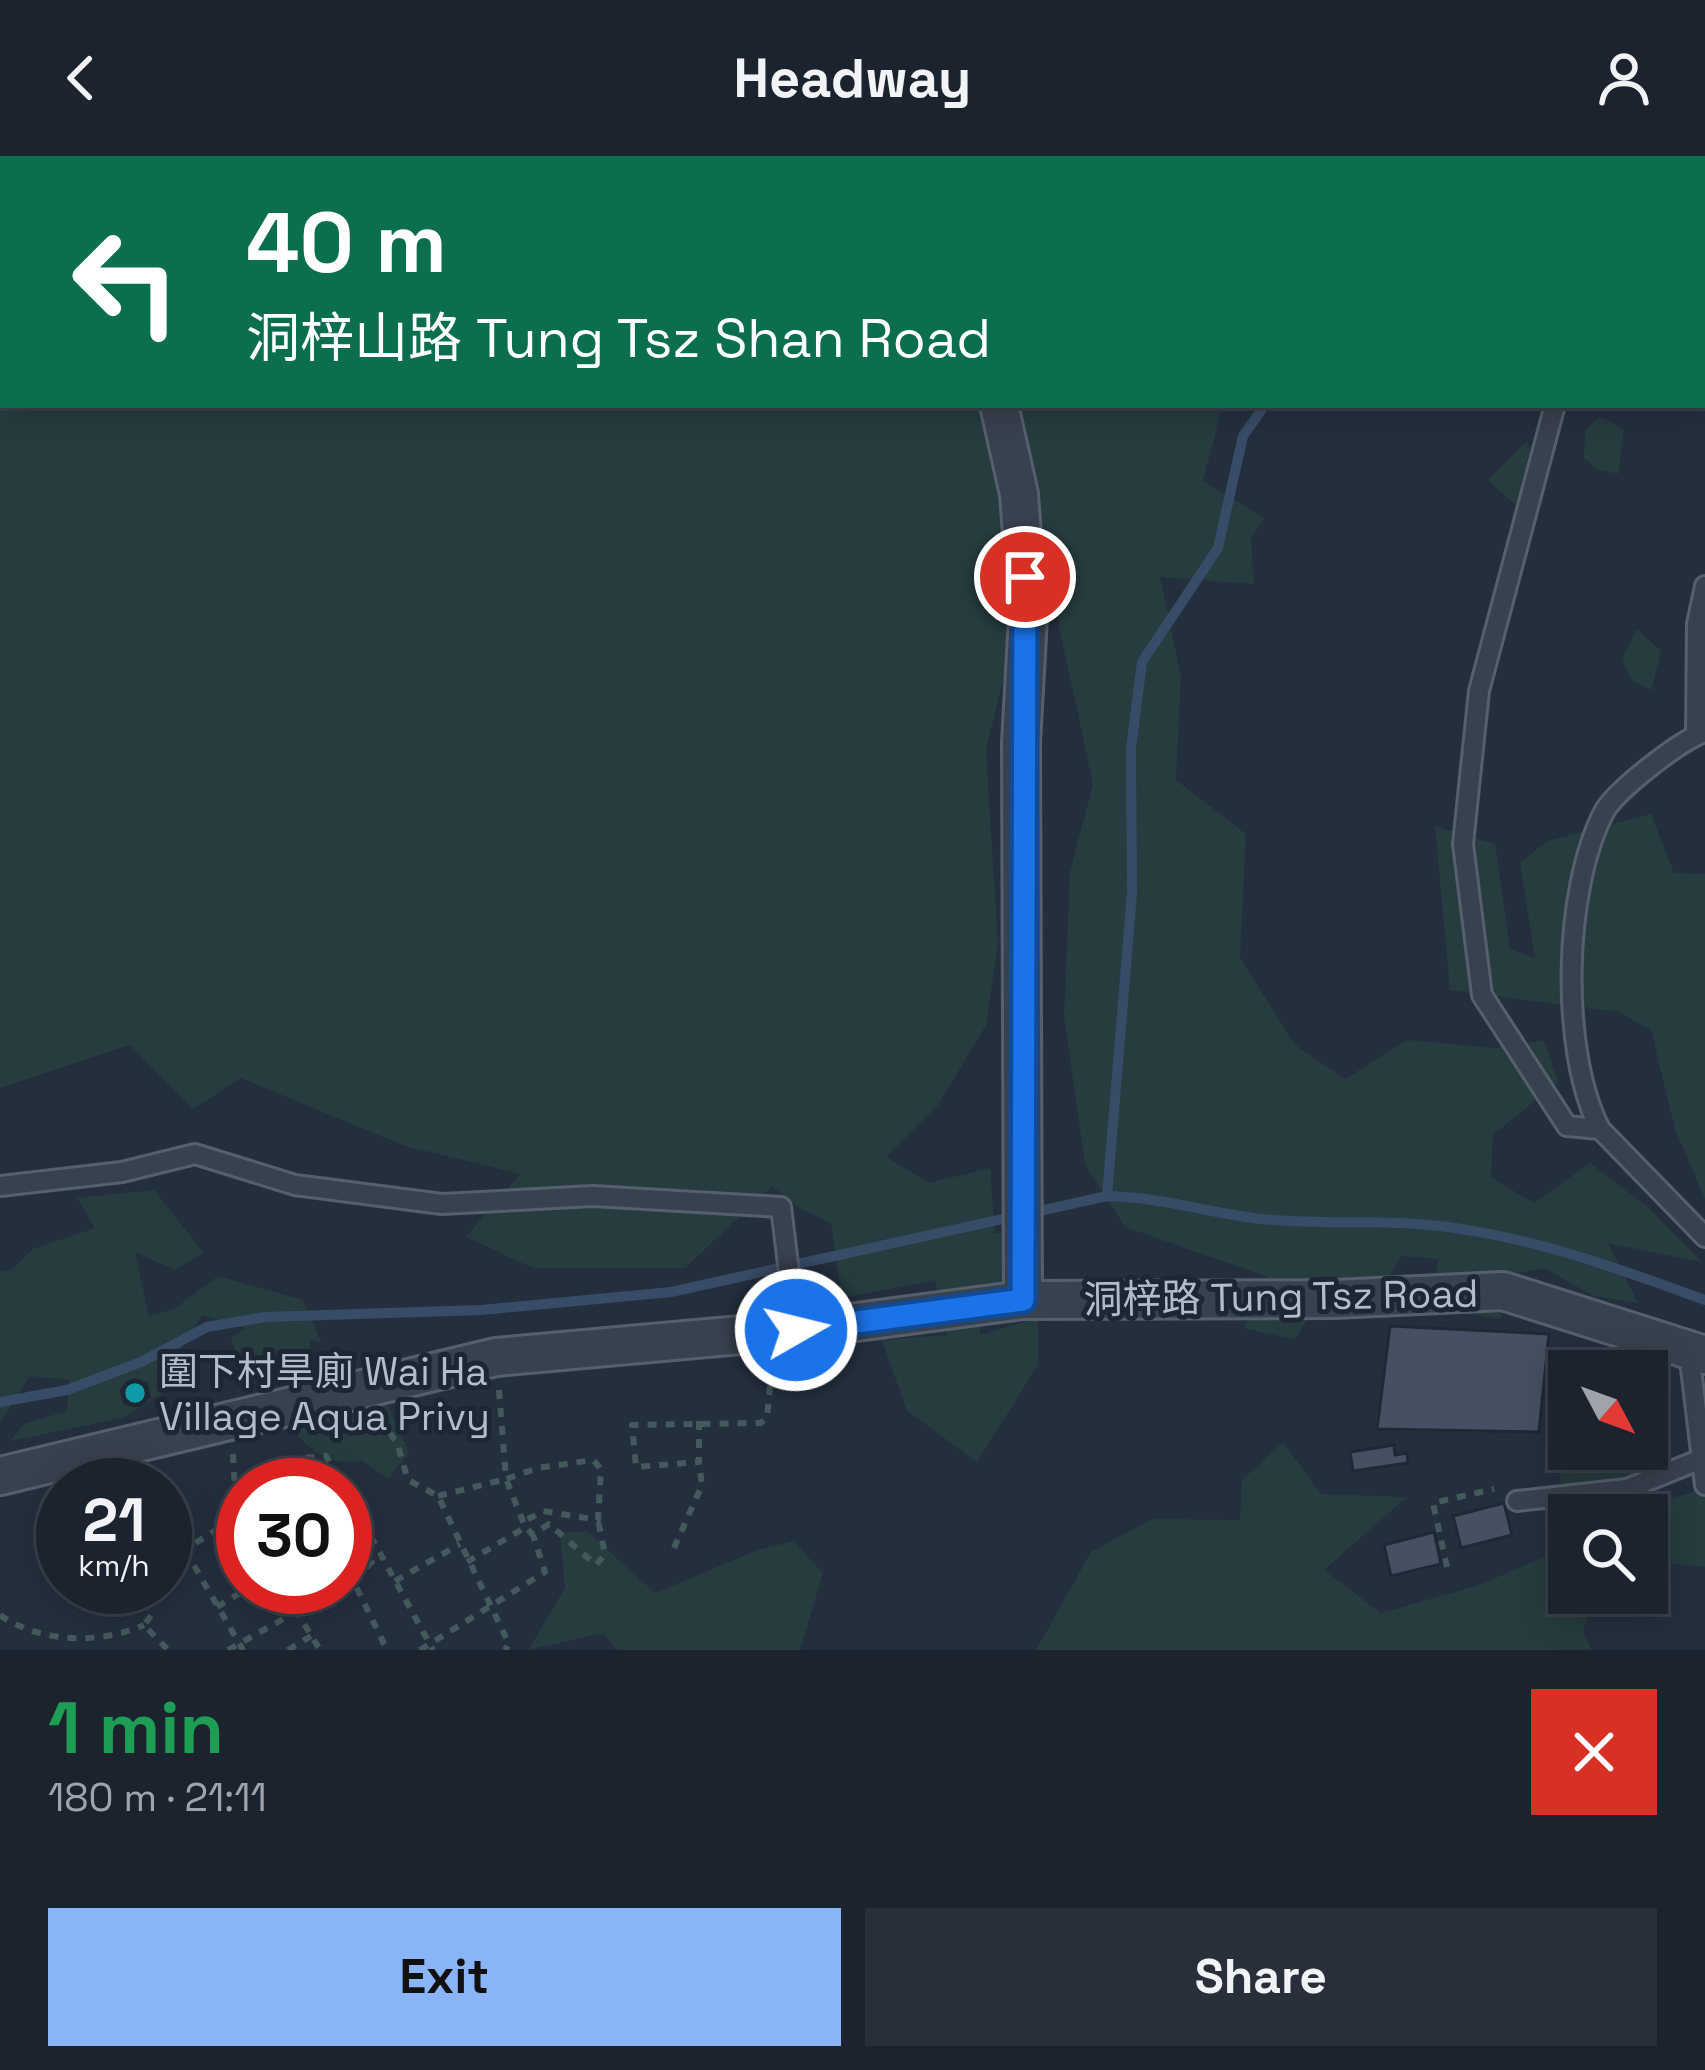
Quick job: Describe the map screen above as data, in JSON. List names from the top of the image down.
{
  "streets": {
    "street": ["洞梓路 Tung Tsz Road"]
  },
  "places": ["圍下村旱廁 Wai Ha Village Aqua Privy"],
  "north": "bottom right",
  "page": {
    "header": "Headway",
    "turn": ["40 m", "洞梓山路 Tung Tsz Shan Road"],
    "speed": "21 km/h",
    "limit": "30",
    "heading": ["1 min", "180 m · 21:11"],
    "buttons": ["Exit", "Share"]
  }
}
